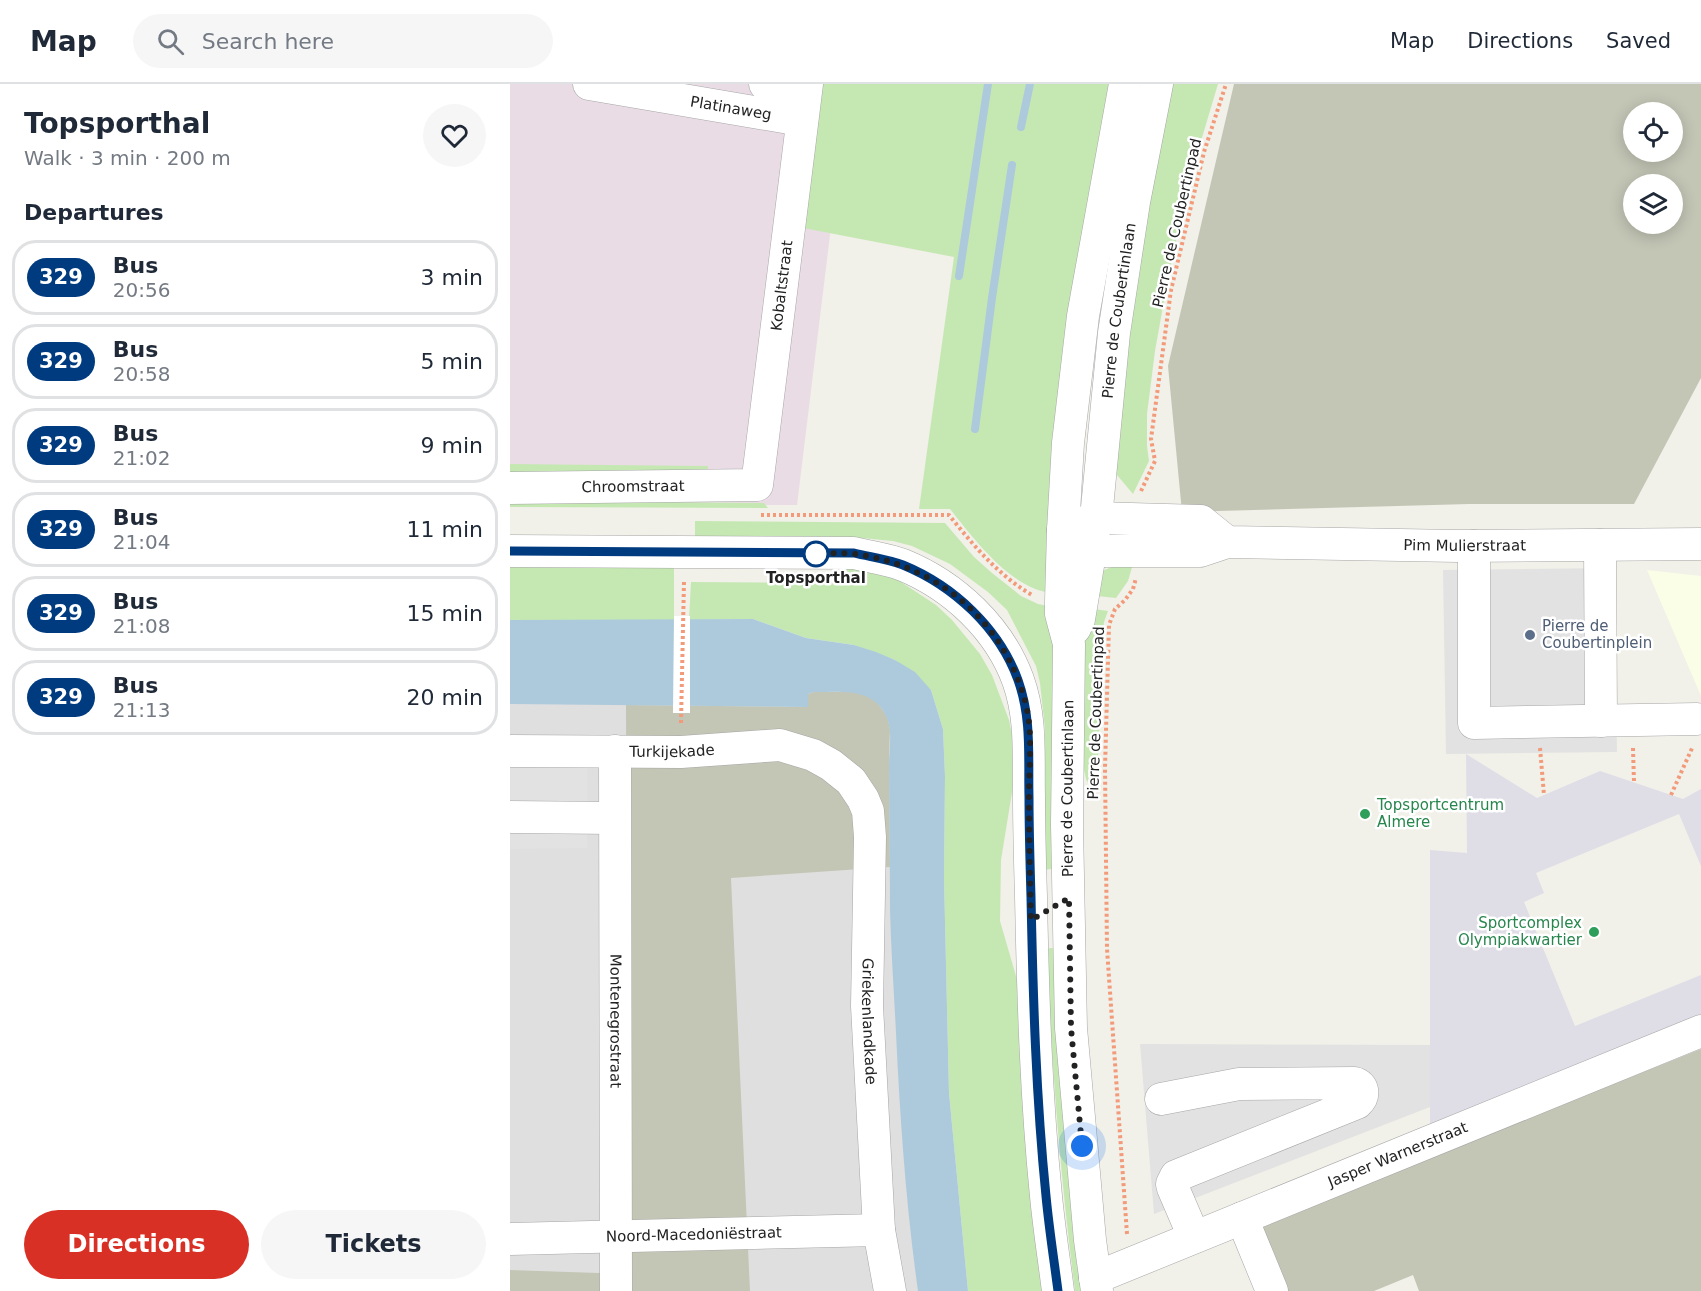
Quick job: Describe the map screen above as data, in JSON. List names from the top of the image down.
{
  "streets": {
    "street": [
      "Platinaweg",
      "Kobaltstraat",
      "Pierre de Coubertinlaan",
      "Chroomstraat",
      "Pim Mulierstraat",
      "Turkijekade",
      "Montenegrostraat",
      "Griekenlandkade",
      "Jasper Warnerstraat",
      "Noord-Macedoniëstraat"
    ],
    "path": ["Pierre de Coubertinpad"]
  },
  "crossings": [
    ["Platinaweg", "Kobaltstraat"],
    ["Pierre de Coubertinpad", "Pim Mulierstraat"],
    ["Pierre de Coubertinpad", "Jasper Warnerstraat"],
    ["Kobaltstraat", "Chroomstraat"],
    ["Pierre de Coubertinlaan", "Pim Mulierstraat"],
    ["Pierre de Coubertinlaan", "Jasper Warnerstraat"],
    ["Turkijekade", "Montenegrostraat"],
    ["Turkijekade", "Griekenlandkade"],
    ["Montenegrostraat", "Noord-Macedoniëstraat"],
    ["Griekenlandkade", "Noord-Macedoniëstraat"]
  ],
  "places": [
    "Topsporthal",
    "Pierre de Coubertinplein",
    "Topsportcentrum Almere",
    "Sportcomplex Olympiakwartier"
  ],
  "lines": ["bus line 329"],
  "page": {
    "header": "Map",
    "search": "Search here",
    "nav": ["Map", "Directions", "Saved"],
    "heading": [
      ["Topsporthal", "Walk · 3 min · 200 m"],
      "Departures"
    ],
    "list": [
      {
        "mark": "329",
        "name": "Bus",
        "note": "20:56",
        "value": "3 min"
      },
      {
        "mark": "329",
        "name": "Bus",
        "note": "20:58",
        "value": "5 min"
      },
      {
        "mark": "329",
        "name": "Bus",
        "note": "21:02",
        "value": "9 min"
      },
      {
        "mark": "329",
        "name": "Bus",
        "note": "21:04",
        "value": "11 min"
      },
      {
        "mark": "329",
        "name": "Bus",
        "note": "21:08",
        "value": "15 min"
      },
      {
        "mark": "329",
        "name": "Bus",
        "note": "21:13",
        "value": "20 min"
      }
    ],
    "buttons": ["Directions", "Tickets"]
  }
}
